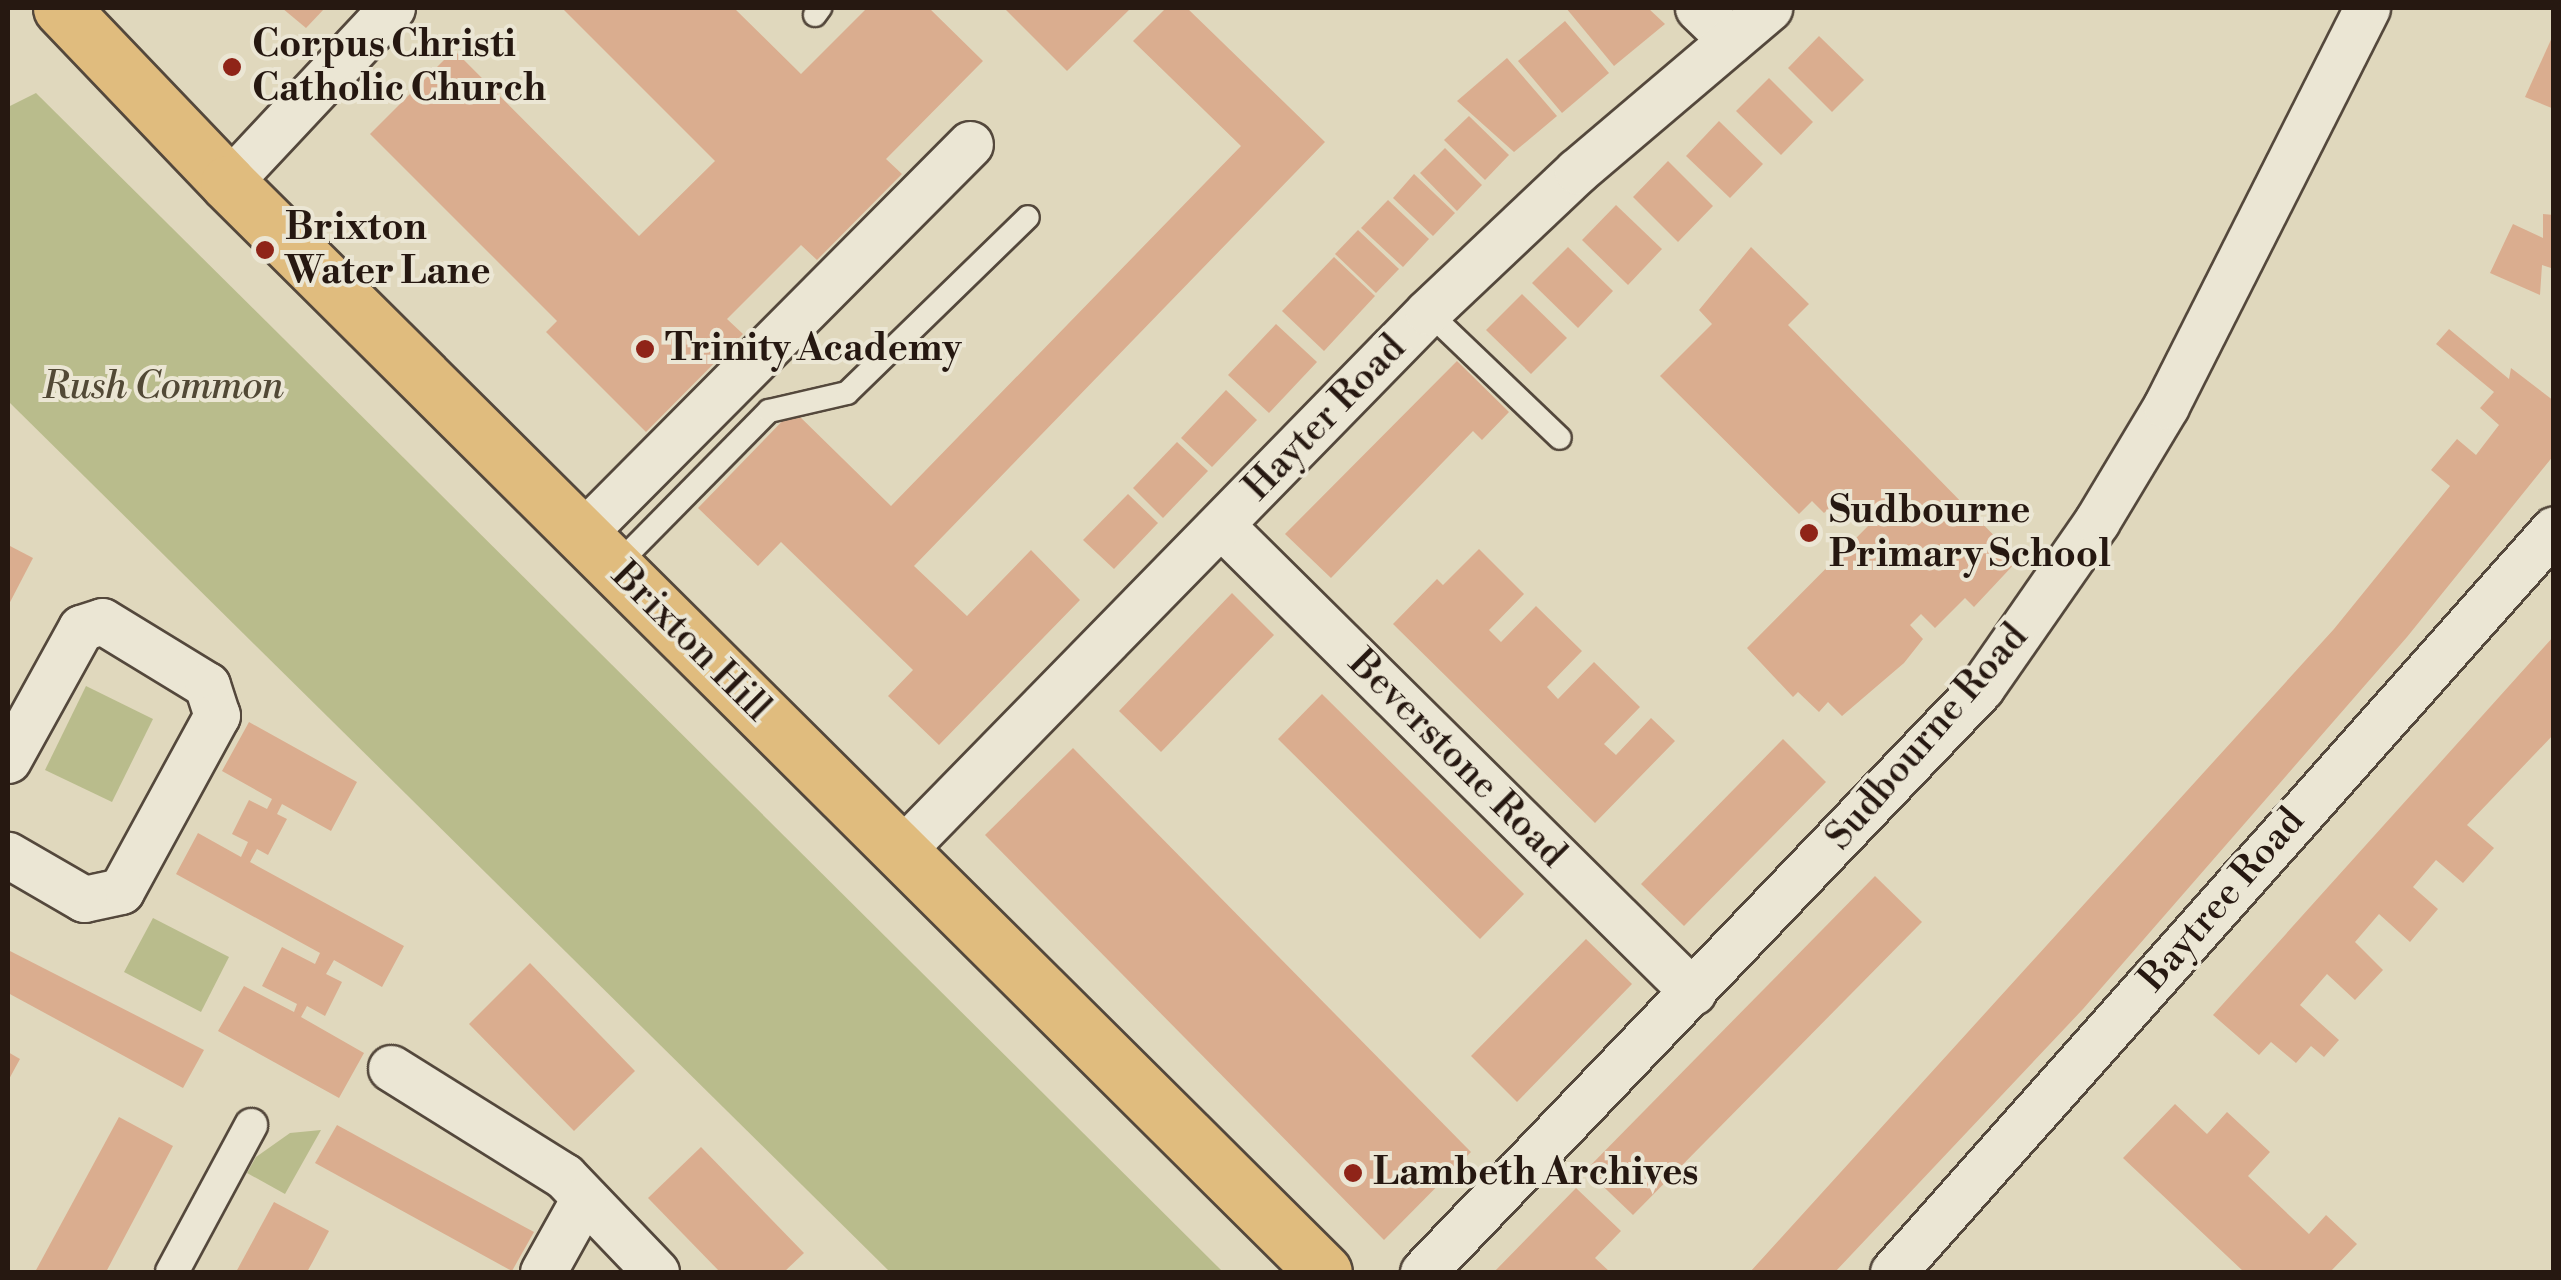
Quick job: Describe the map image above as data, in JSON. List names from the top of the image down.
{
  "streets": {
    "highway": ["Brixton Hill"],
    "street": [
      "Hayter Road",
      "Sudbourne Road",
      "Beverstone Road",
      "Baytree Road"
    ]
  },
  "crossings": [
    ["Hayter Road", "Brixton Hill"],
    ["Hayter Road", "Beverstone Road"],
    ["Sudbourne Road", "Beverstone Road"]
  ],
  "parks": ["Rush Common"],
  "places": [
    "Corpus Christi Catholic Church",
    "Brixton Water Lane",
    "Trinity Academy",
    "Sudbourne Primary School",
    "Lambeth Archives"
  ]
}
